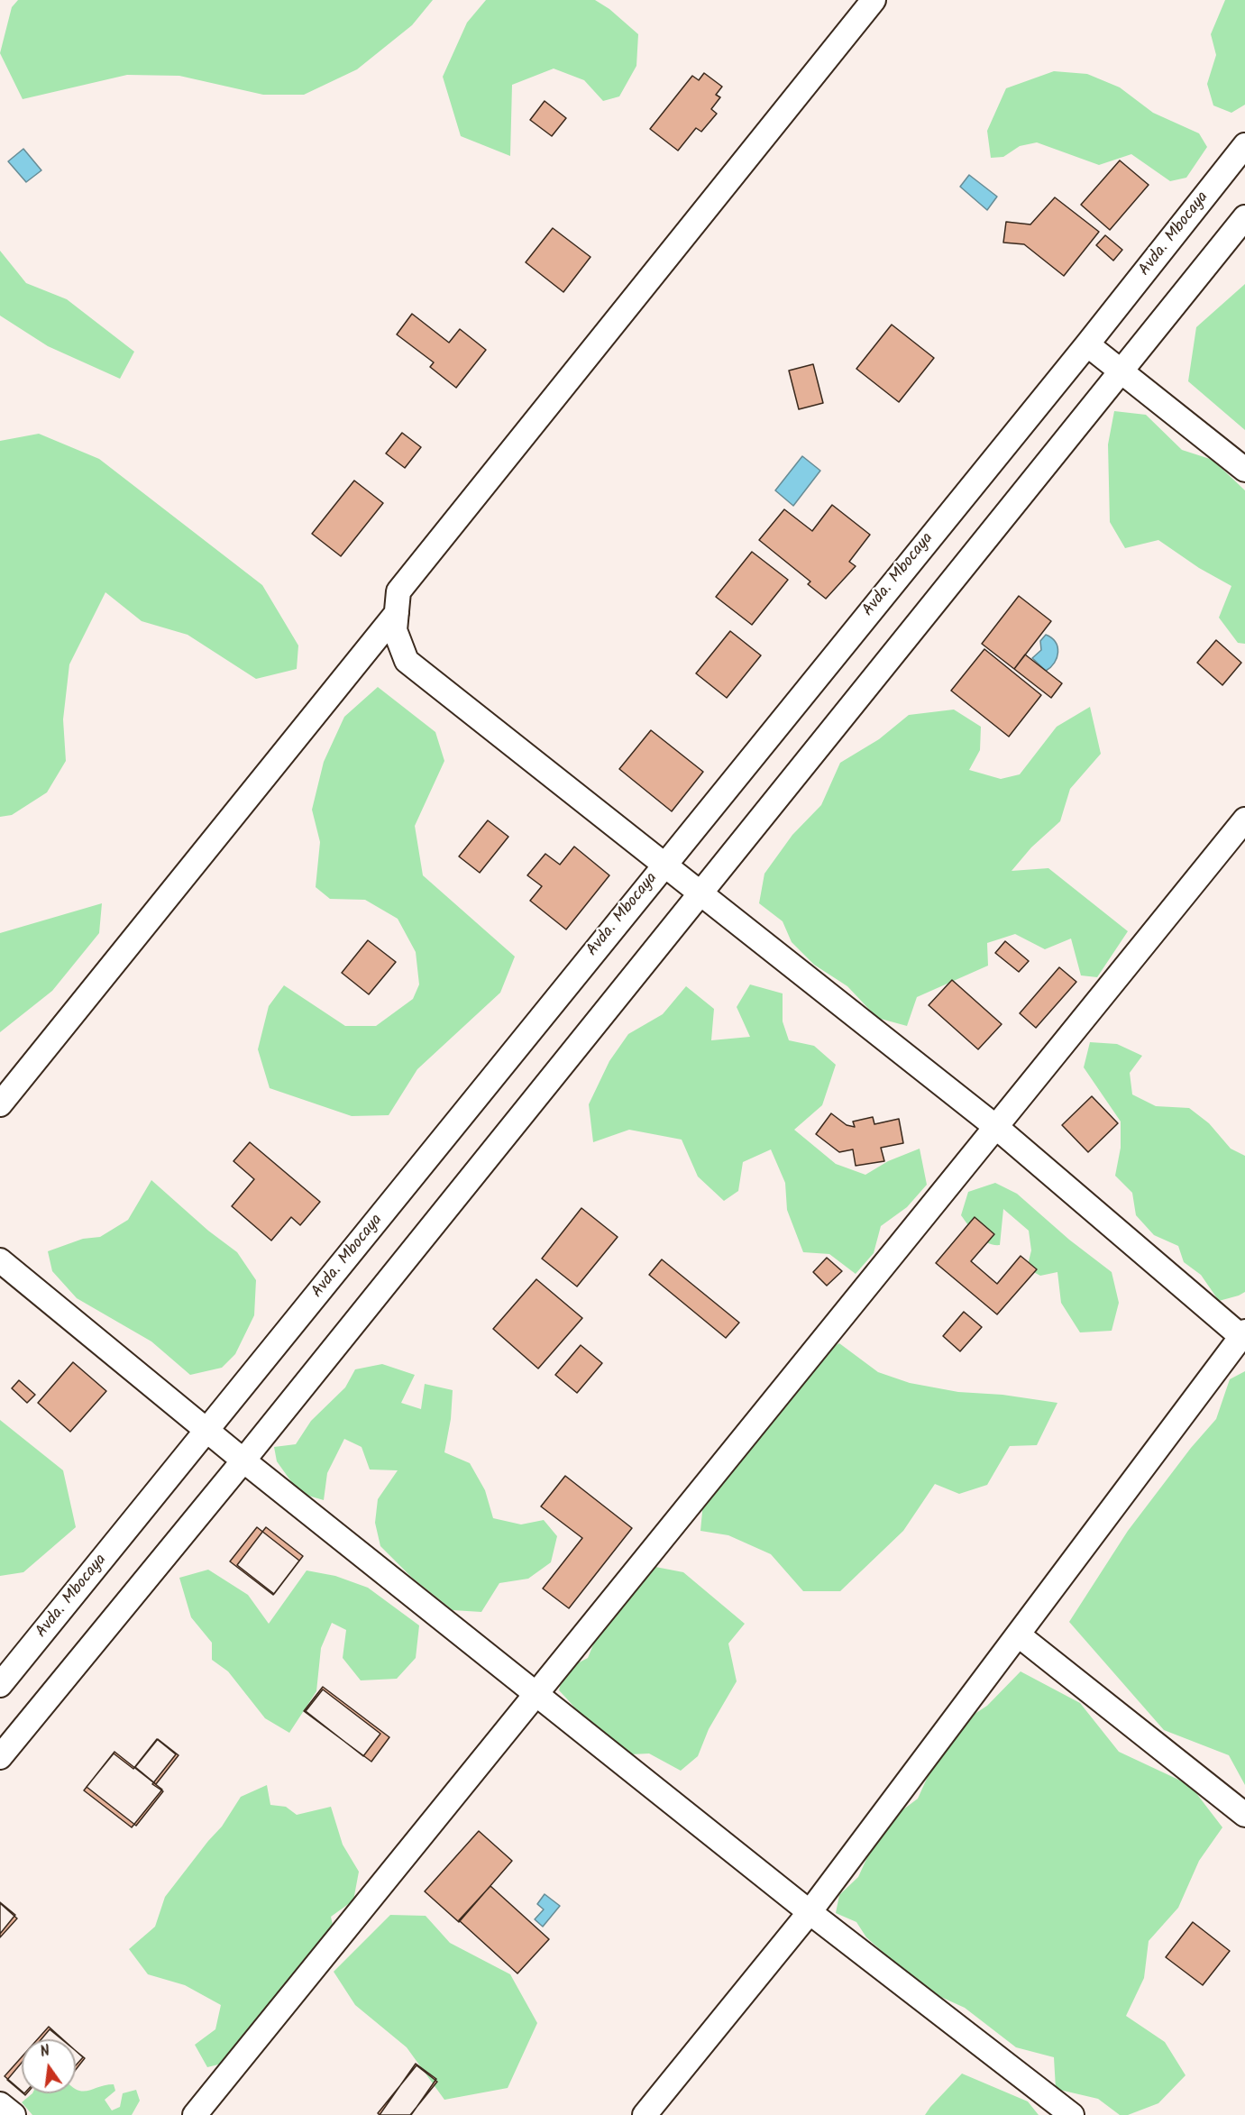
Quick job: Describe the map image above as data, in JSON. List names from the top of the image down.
{
  "streets": {
    "street": ["Avda. Mbocaya"]
  },
  "north": "top"
}
